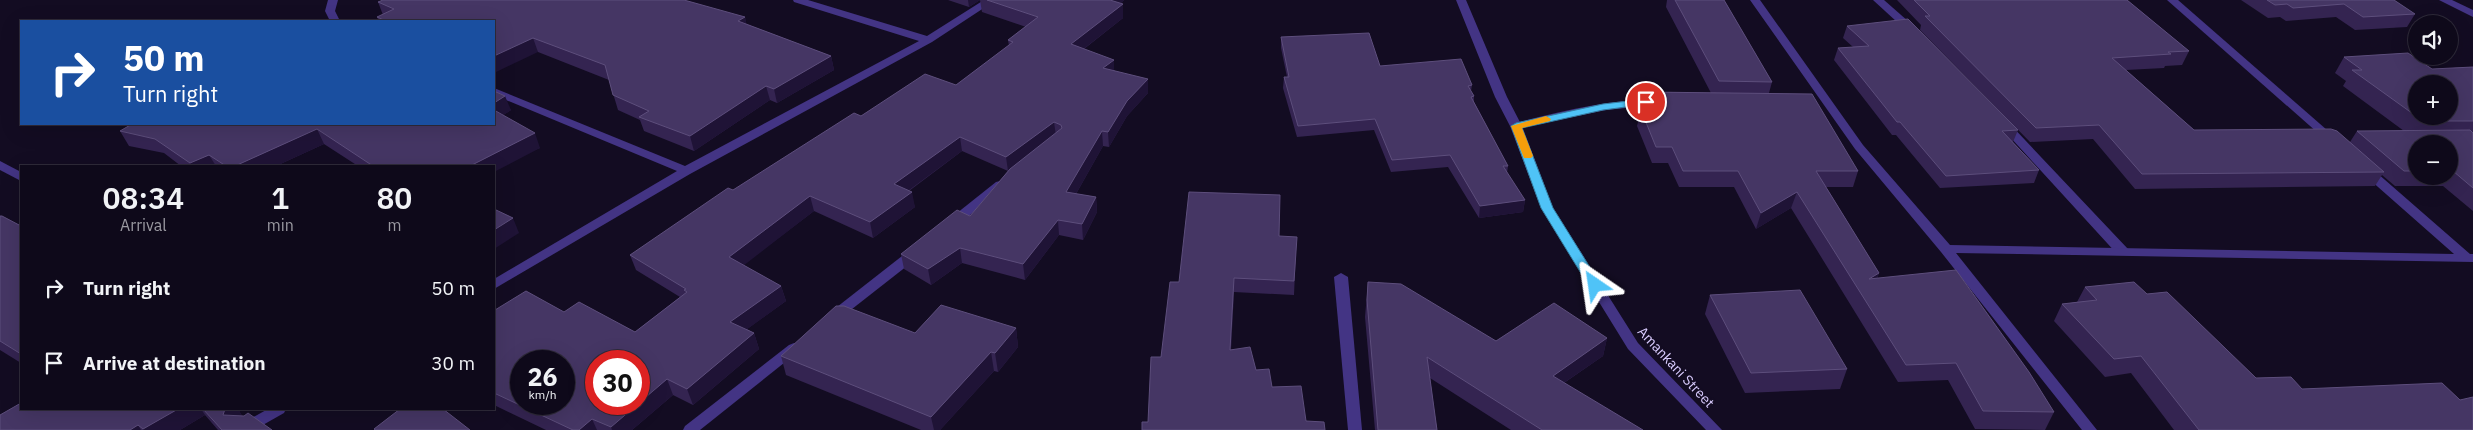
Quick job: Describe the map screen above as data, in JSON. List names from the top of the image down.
{
  "streets": {
    "street": ["Amankani Street"]
  },
  "page": {
    "map_buttons": ["+", "−"],
    "turn": ["50 m", "Turn right"],
    "eta": [
      "08:34",
      "Arrival",
      "1",
      "min",
      "80",
      "m"
    ],
    "list": [
      {
        "name": "Turn right",
        "value": "50 m"
      },
      {
        "name": "Arrive at destination",
        "value": "30 m"
      }
    ],
    "speed": "26 km/h",
    "limit": "30"
  }
}
